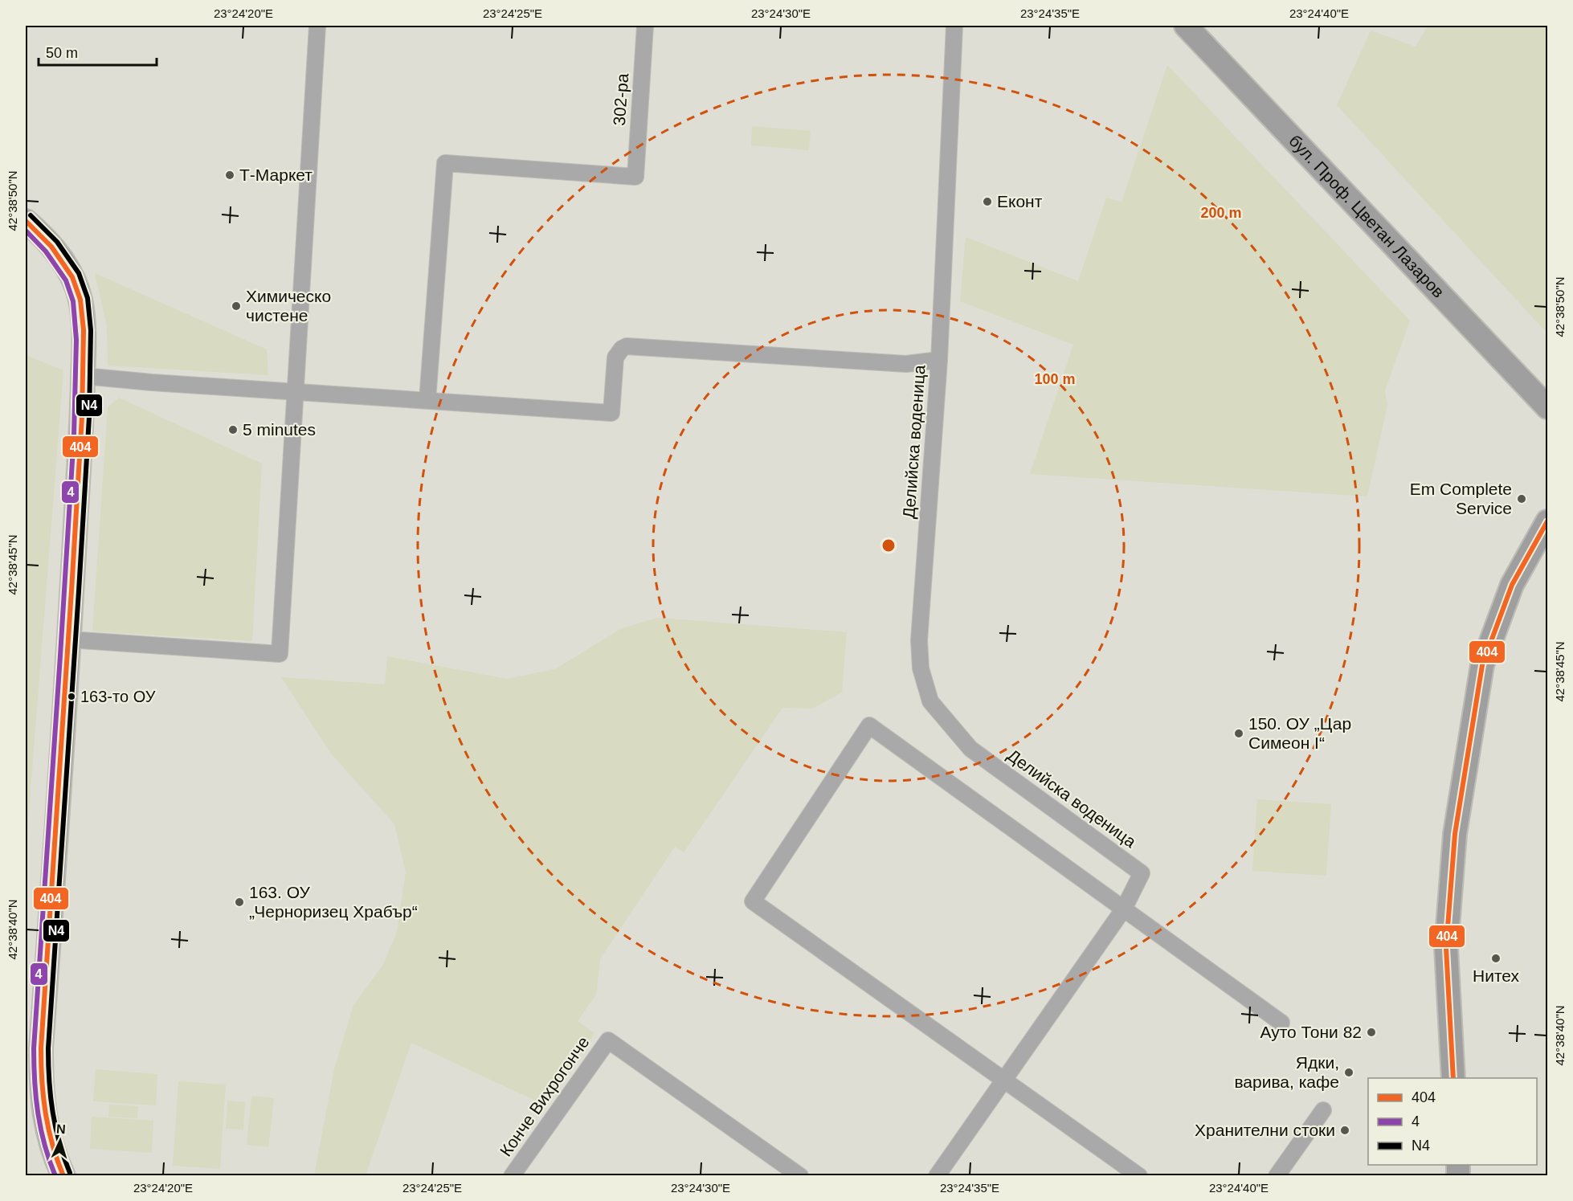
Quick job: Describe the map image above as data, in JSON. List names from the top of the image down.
{
  "streets": {
    "main road": ["бул. Проф. Цветан Лазаров"],
    "street": ["302-ра", "Делийска воденица", "Конче Вихрогонче"]
  },
  "places": [
    "Т-Маркет",
    "Еконт",
    "Химическо чистене",
    "5 minutes",
    "Em Complete Service",
    "163-то ОУ",
    "150. ОУ „Цар Симеон I“",
    "163. ОУ „Черноризец Храбър“",
    "Нитех",
    "Ауто Тони 82",
    "Ядки, варива, кафе",
    "Хранителни стоки"
  ],
  "lines": ["transit line N4", "transit line 404", "transit line 4"],
  "legend": ["404", "4", "N4"],
  "scale_bar": "50 m",
  "north": "top",
  "coordinates": [
    "23°24'20\"E",
    "23°24'25\"E",
    "23°24'30\"E",
    "23°24'35\"E",
    "23°24'40\"E",
    "42°38'50\"N",
    "42°38'45\"N",
    "42°38'40\"N"
  ],
  "rings": ["200 m", "100 m"]
}
